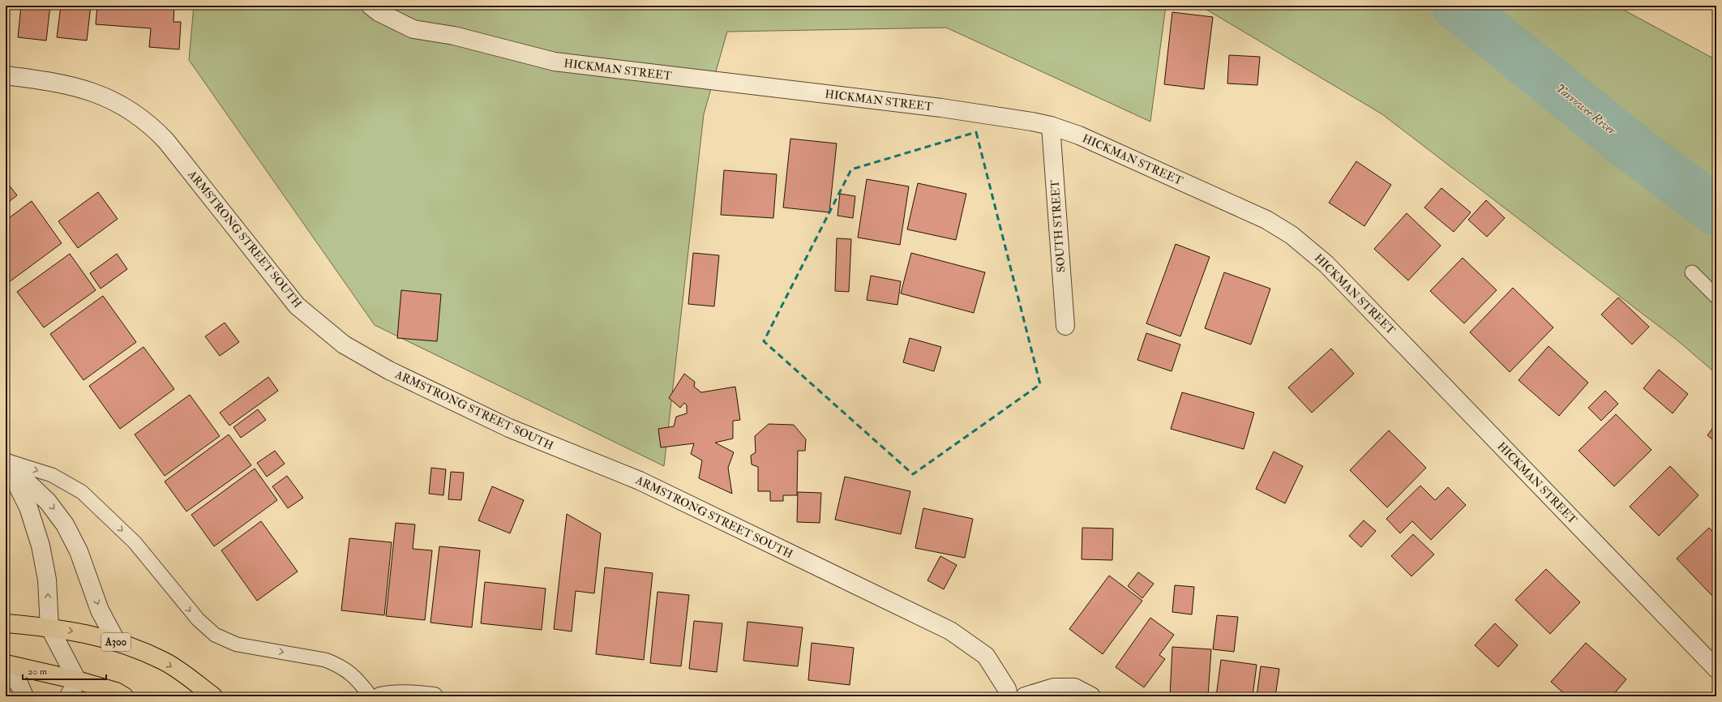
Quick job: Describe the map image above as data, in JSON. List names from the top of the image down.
{
  "streets": {
    "highway": ["A300"],
    "street": ["HICKMAN STREET", "SOUTH STREET", "ARMSTRONG STREET SOUTH"]
  },
  "crossings": [
    ["HICKMAN STREET", "SOUTH STREET"]
  ],
  "water": ["Yarrowee River"],
  "scale_bar": "20 m"
}
